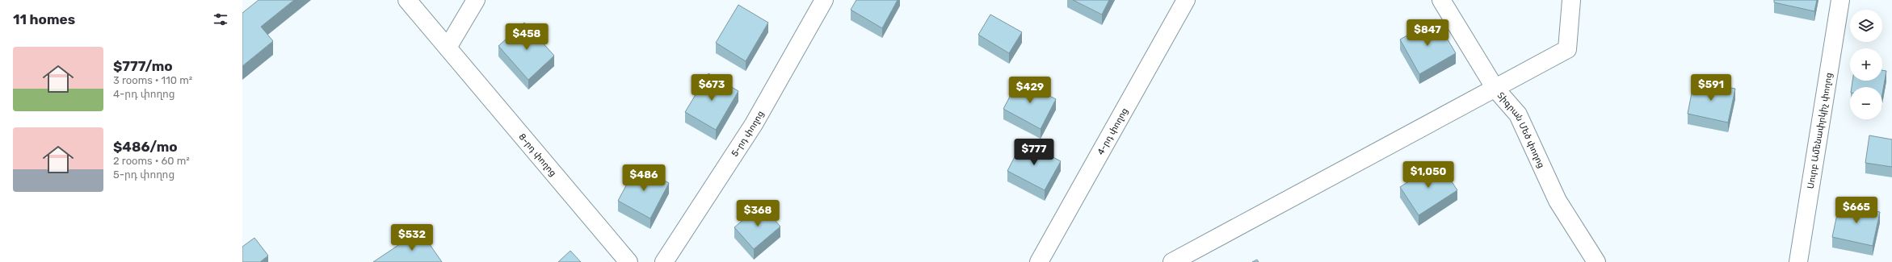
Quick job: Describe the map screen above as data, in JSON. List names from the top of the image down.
{
  "streets": {
    "street": [
      "Տիգրան Մեծ փողոց",
      "Սուրբ Ամենափրկիչ փողոց",
      "4-րդ փողոց",
      "5-րդ փողոց",
      "8-րդ փողոց"
    ]
  },
  "page": {
    "heading": "11 homes",
    "map_buttons": ["+", "−"],
    "price": [
      "$847",
      "$458",
      "$673",
      "$591",
      "$429",
      "$777",
      "$1,050",
      "$486",
      "$665",
      "$368",
      "$532"
    ],
    "list": [
      {
        "name": "$777/mo",
        "note": "3 rooms · 110 m² · 4-րդ փողոց"
      },
      {
        "name": "$486/mo",
        "note": "2 rooms · 60 m² · 5-րդ փողոց"
      }
    ]
  }
}
